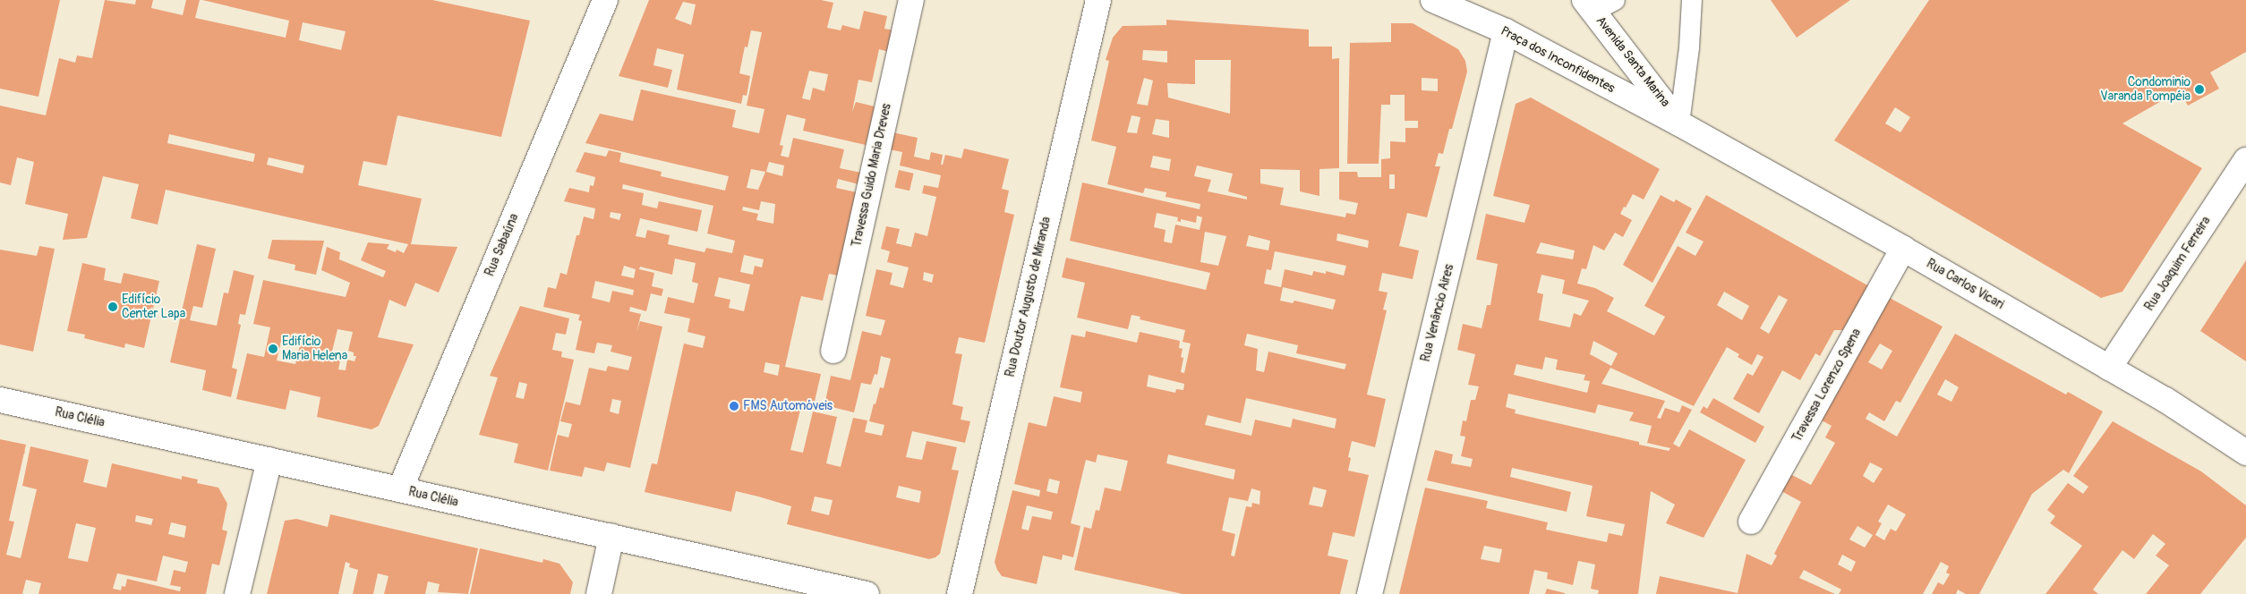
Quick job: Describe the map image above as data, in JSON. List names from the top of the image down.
{
  "streets": {
    "street": [
      "Praça dos Inconfidentes",
      "Avenida Santa Marina",
      "Travessa Guido Maria Dreves",
      "Rua Sabaúna",
      "Rua Joaquim Ferreira",
      "Rua Carlos Vicari",
      "Rua Doutor Augusto de Miranda",
      "Rua Venâncio Aires",
      "Travessa Lorenzo Spena",
      "Rua Clélia"
    ]
  },
  "crossings": [
    ["Praça dos Inconfidentes", "Avenida Santa Marina"],
    ["Praça dos Inconfidentes", "Rua Carlos Vicari"],
    ["Praça dos Inconfidentes", "Rua Venâncio Aires"],
    ["Avenida Santa Marina", "Rua Carlos Vicari"],
    ["Rua Sabaúna", "Rua Clélia"],
    ["Rua Joaquim Ferreira", "Rua Carlos Vicari"],
    ["Rua Carlos Vicari", "Travessa Lorenzo Spena"]
  ],
  "places": [
    "Condominio Varanda Pompéia",
    "Edifício Center Lapa",
    "Edifício Maria Helena",
    "FMS Automóveis"
  ]
}
